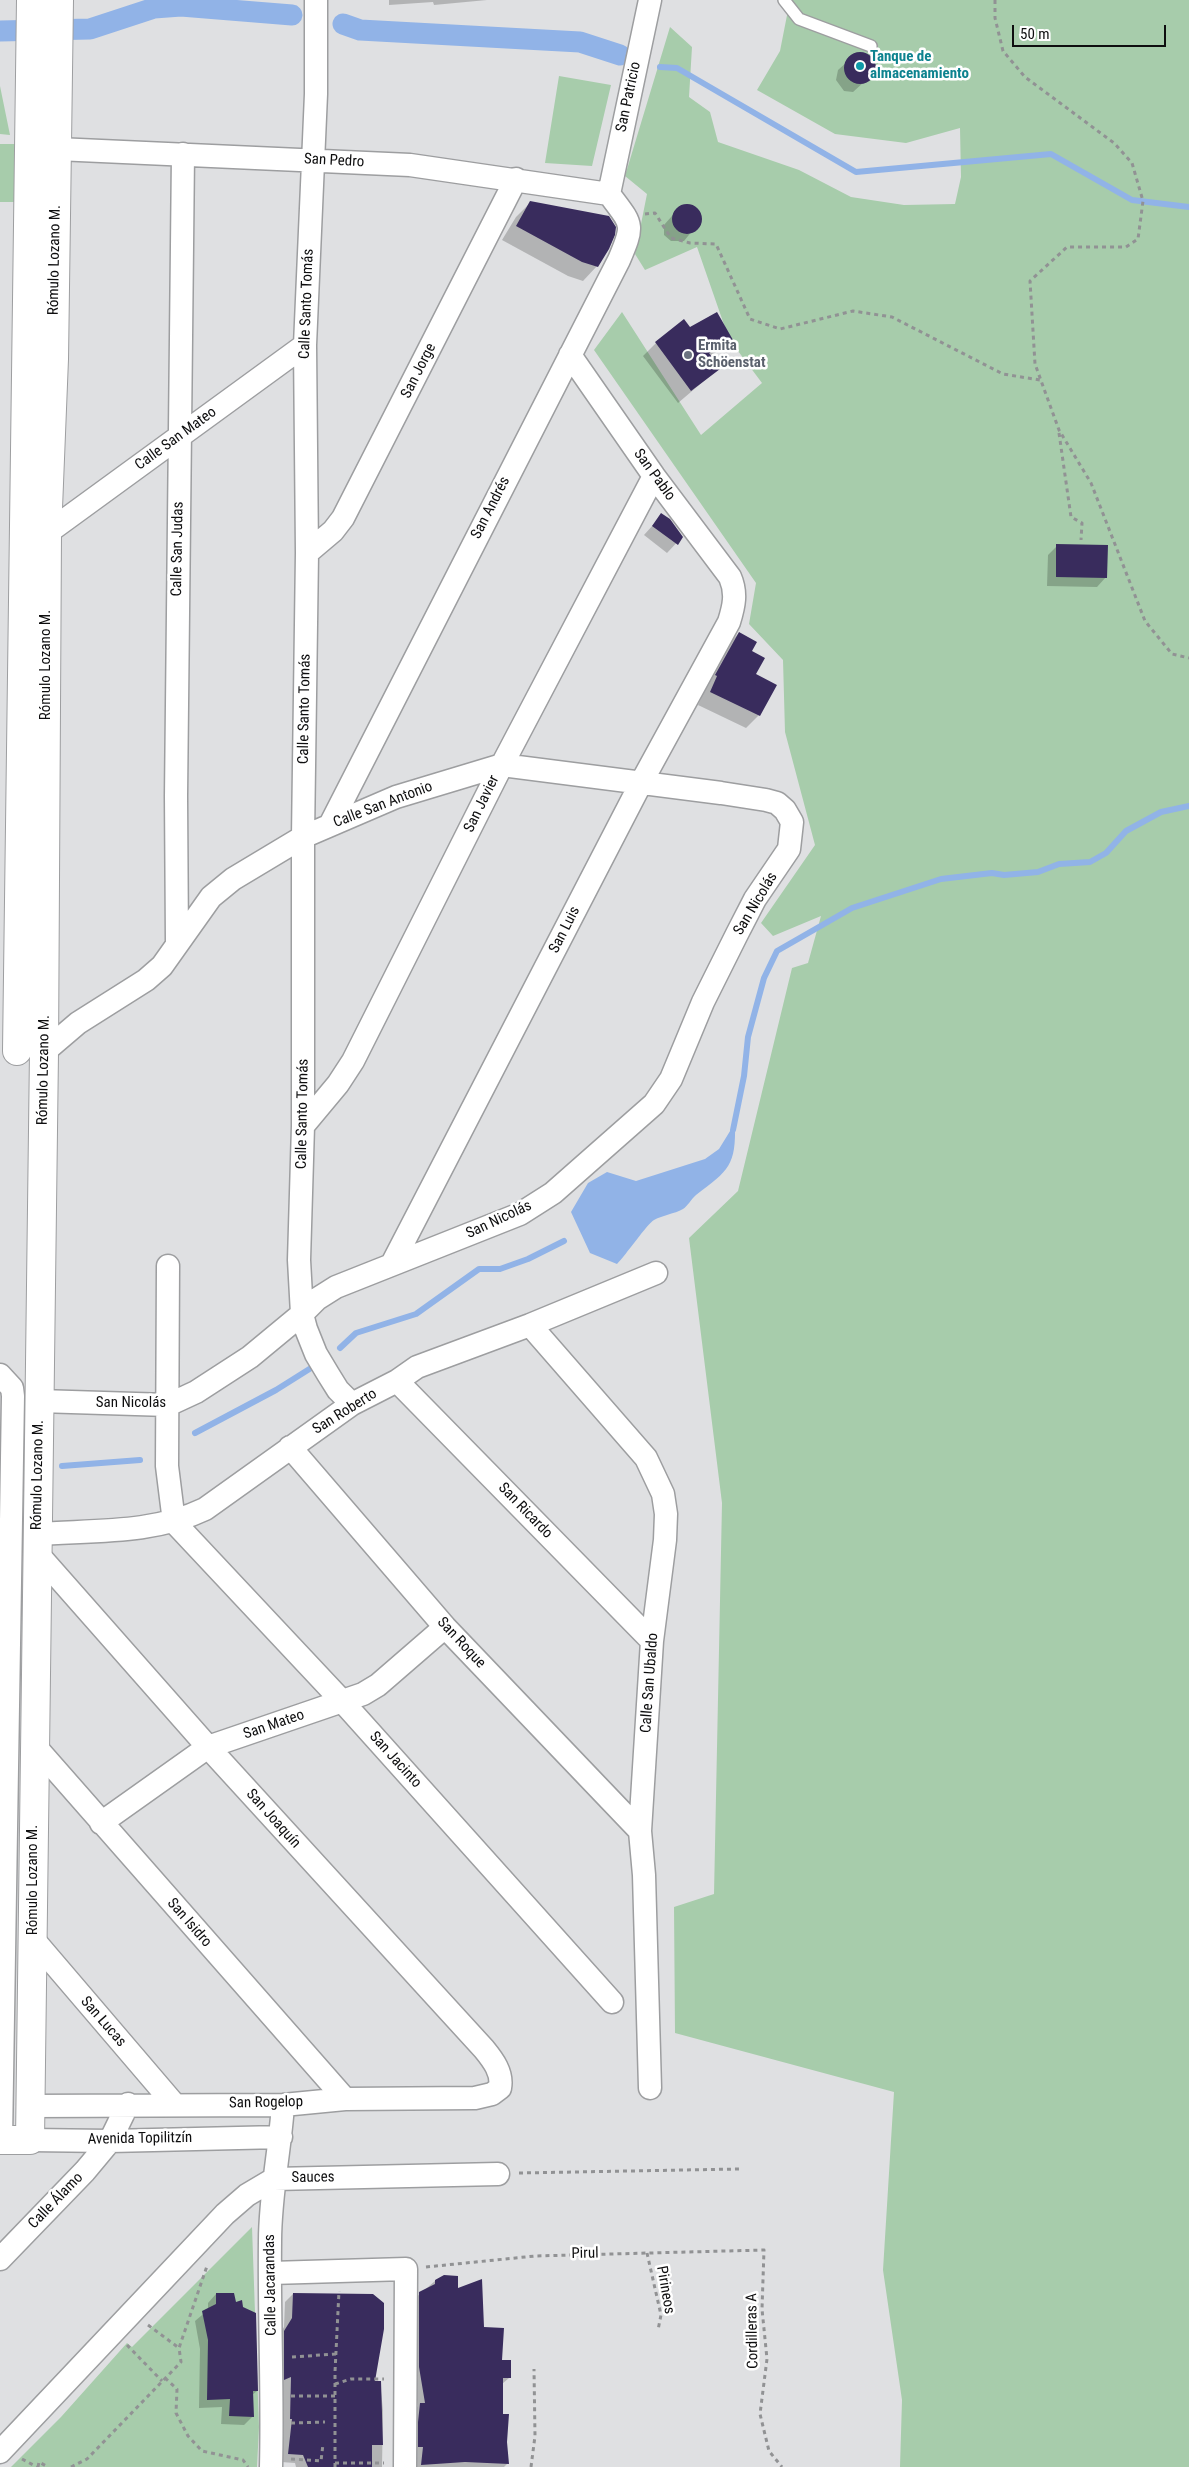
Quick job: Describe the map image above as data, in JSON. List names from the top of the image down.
{
  "streets": {
    "street": [
      "San Patricio",
      "San Pedro",
      "Rómulo Lozano M.",
      "Calle Santo Tomás",
      "San Jorge",
      "Calle San Mateo",
      "San Pablo",
      "San Andrés",
      "Calle San Judas",
      "San Javier",
      "Calle San Antonio",
      "San Nicolás",
      "San Luis",
      "San Roberto",
      "San Ricardo",
      "San Roque",
      "Calle San Ubaldo",
      "San Mateo",
      "San Jacinto",
      "San Joaquín",
      "San Isidro",
      "San Lucas",
      "San Rogelop",
      "Avenida Topilitzín",
      "Sauces",
      "Calle Álamo",
      "Calle Jacarandas"
    ],
    "path": ["Pirul", "Pirineos", "Cordilleras A"]
  },
  "crossings": [
    ["San Patricio", "San Pedro"],
    ["San Pedro", "Rómulo Lozano M."],
    ["San Pedro", "Calle Santo Tomás"],
    ["San Pedro", "San Jorge"],
    ["San Pedro", "Calle San Judas"],
    ["Rómulo Lozano M.", "Calle San Mateo"],
    ["Rómulo Lozano M.", "Calle San Antonio"],
    ["Rómulo Lozano M.", "San Nicolás"],
    ["Rómulo Lozano M.", "San Roberto"],
    ["Rómulo Lozano M.", "San Joaquín"],
    ["Rómulo Lozano M.", "San Isidro"],
    ["Rómulo Lozano M.", "San Lucas"],
    ["Rómulo Lozano M.", "San Rogelop"],
    ["Rómulo Lozano M.", "Avenida Topilitzín"],
    ["Calle Santo Tomás", "San Jorge"],
    ["Calle Santo Tomás", "Calle San Mateo"],
    ["Calle Santo Tomás", "San Javier"],
    ["Calle Santo Tomás", "Calle San Antonio"],
    ["Calle Santo Tomás", "San Nicolás"],
    ["Calle Santo Tomás", "San Roberto"],
    ["Calle San Mateo", "Calle San Judas"],
    ["San Pablo", "San Andrés"],
    ["San Pablo", "San Javier"],
    ["San Pablo", "San Luis"],
    ["San Andrés", "Calle San Antonio"],
    ["Calle San Judas", "Calle San Antonio"],
    ["San Javier", "Calle San Antonio"],
    ["Calle San Antonio", "San Nicolás"],
    ["Calle San Antonio", "San Luis"],
    ["San Nicolás", "San Luis"],
    ["San Roberto", "San Ricardo"],
    ["San Roberto", "San Roque"],
    ["San Roberto", "Calle San Ubaldo"],
    ["San Roberto", "San Jacinto"],
    ["San Roberto", "San Joaquín"],
    ["San Ricardo", "Calle San Ubaldo"],
    ["San Roque", "Calle San Ubaldo"],
    ["San Roque", "San Mateo"],
    ["San Mateo", "San Jacinto"],
    ["San Mateo", "San Joaquín"],
    ["San Mateo", "San Isidro"],
    ["San Joaquín", "San Rogelop"],
    ["San Isidro", "San Rogelop"],
    ["San Lucas", "San Rogelop"],
    ["San Rogelop", "Calle Álamo"],
    ["San Rogelop", "Calle Jacarandas"],
    ["Avenida Topilitzín", "Calle Álamo"],
    ["Avenida Topilitzín", "Calle Jacarandas"],
    ["Sauces", "Calle Jacarandas"],
    ["Pirul", "Pirineos"],
    ["Pirul", "Cordilleras A"]
  ],
  "places": ["Tanque de almacenamiento", "Ermita Schöenstat"],
  "scale_bar": "50 m"
}
